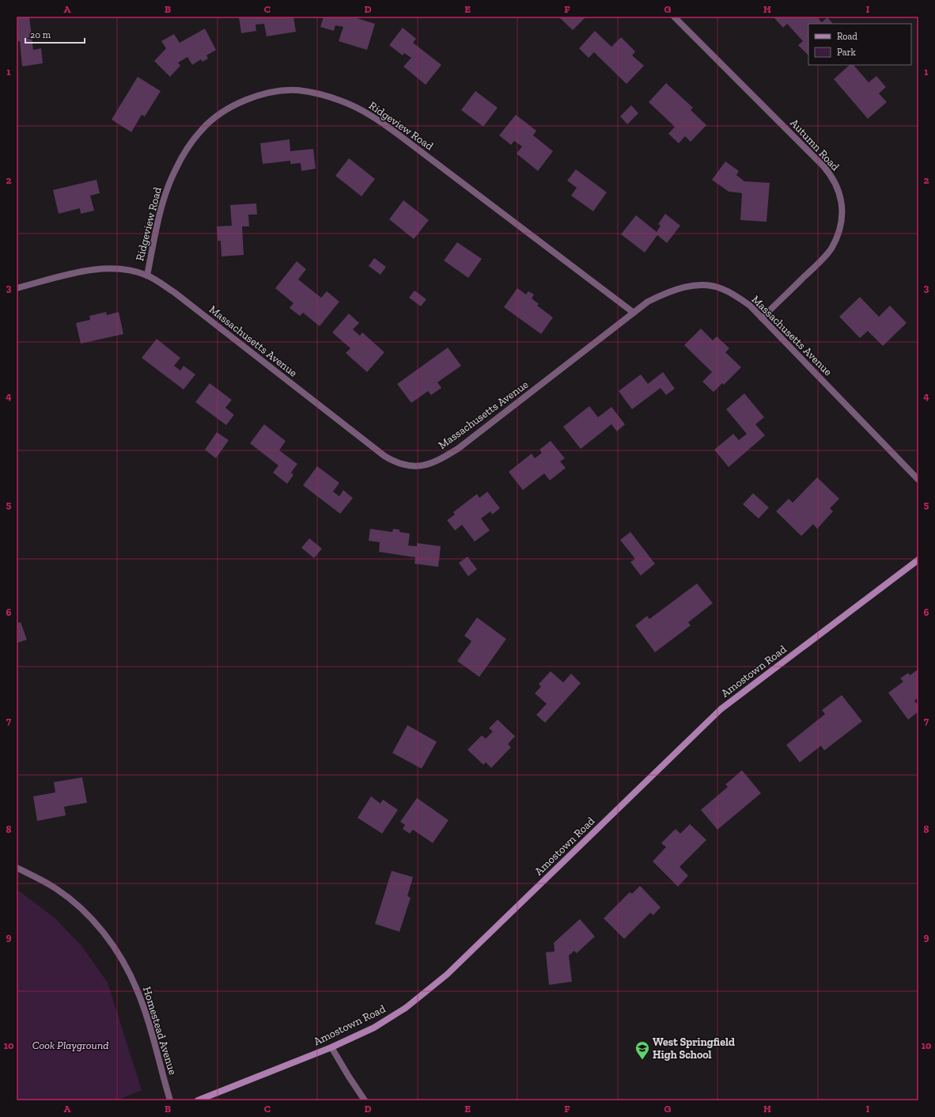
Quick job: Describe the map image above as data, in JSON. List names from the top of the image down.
{
  "streets": {
    "street": [
      "Ridgeview Road",
      "Autumn Road",
      "Massachusetts Avenue",
      "Amostown Road",
      "Homestead Avenue"
    ]
  },
  "crossings": [
    ["Ridgeview Road", "Massachusetts Avenue"],
    ["Autumn Road", "Massachusetts Avenue"]
  ],
  "parks": ["Cook Playground"],
  "places": {
    "school or university": ["West Springfield High School"]
  },
  "legend": ["Road", "Park"],
  "scale_bar": "20 m",
  "grid": {
    "columns": [
      "A",
      "B",
      "C",
      "D",
      "E",
      "F",
      "G",
      "H",
      "I"
    ],
    "rows": [
      "1",
      "2",
      "3",
      "4",
      "5",
      "6",
      "7",
      "8",
      "9",
      "10"
    ]
  }
}
